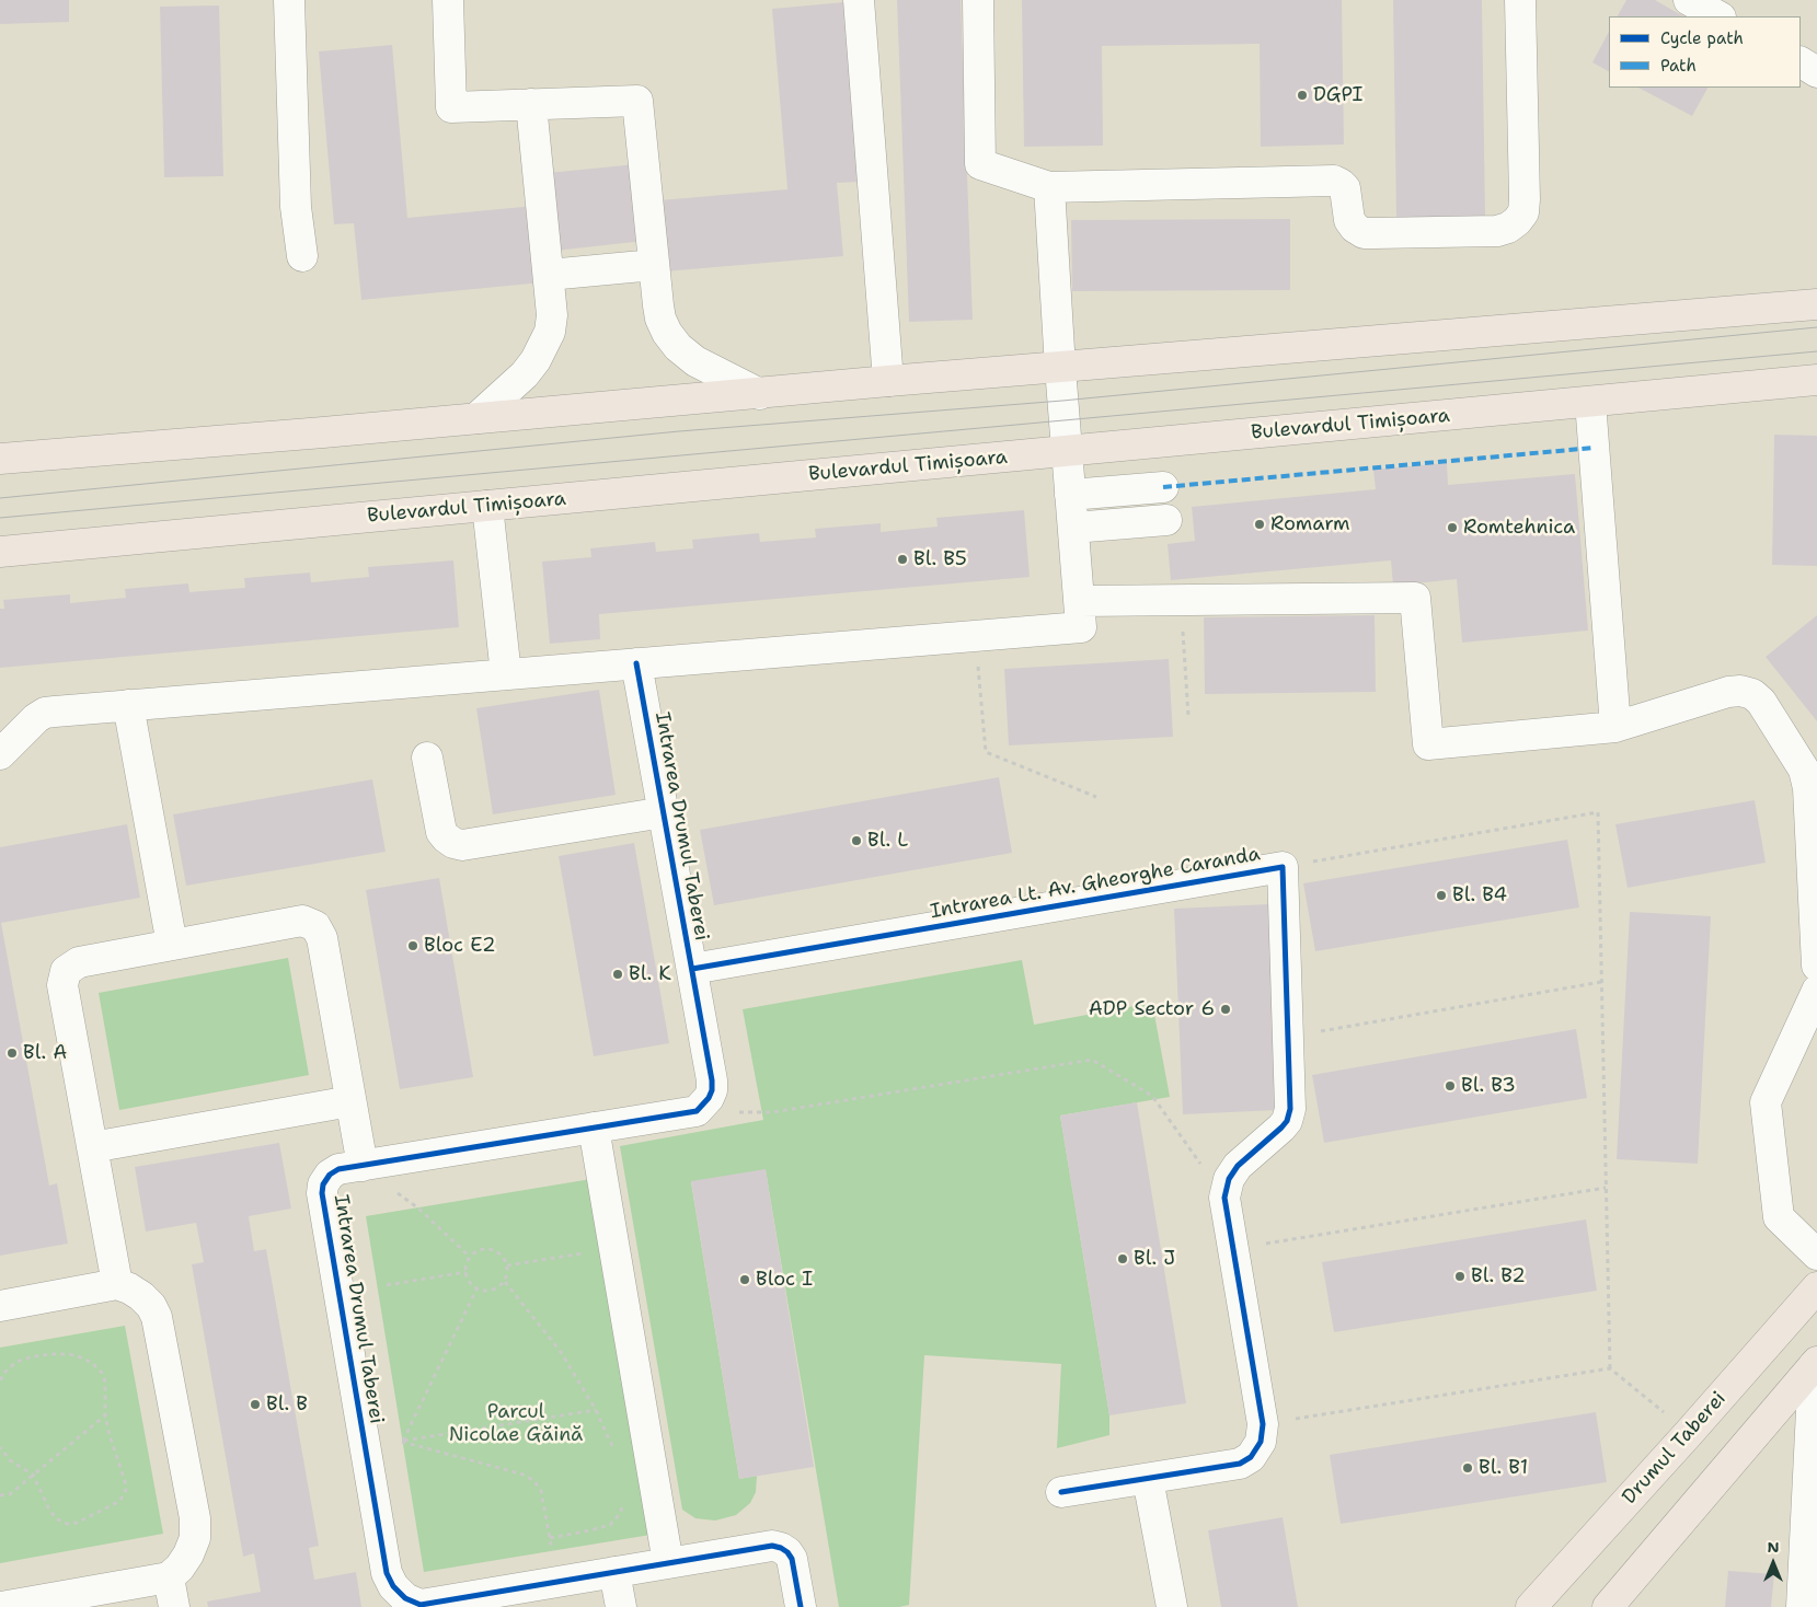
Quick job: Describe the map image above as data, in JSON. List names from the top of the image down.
{
  "streets": {
    "main road": ["Bulevardul Timișoara", "Drumul Taberei"],
    "street": ["Intrarea Drumul Taberei", "Intrarea Lt. Av. Gheorghe Caranda"]
  },
  "crossings": [
    ["Intrarea Drumul Taberei", "Intrarea Lt. Av. Gheorghe Caranda"]
  ],
  "parks": ["Parcul Nicolae Găină"],
  "places": [
    "DGPI",
    "Romarm",
    "Romtehnica",
    "Bl. B5",
    "Bl. L",
    "Bl. B4",
    "Bloc E2",
    "Bl. K",
    "ADP Sector 6",
    "Bl. A",
    "Bl. B3",
    "Bl. J",
    "Bl. B2",
    "Bloc I",
    "Bl. B",
    "Bl. B1"
  ],
  "legend": ["Cycle path", "Path"],
  "north": "top"
}
